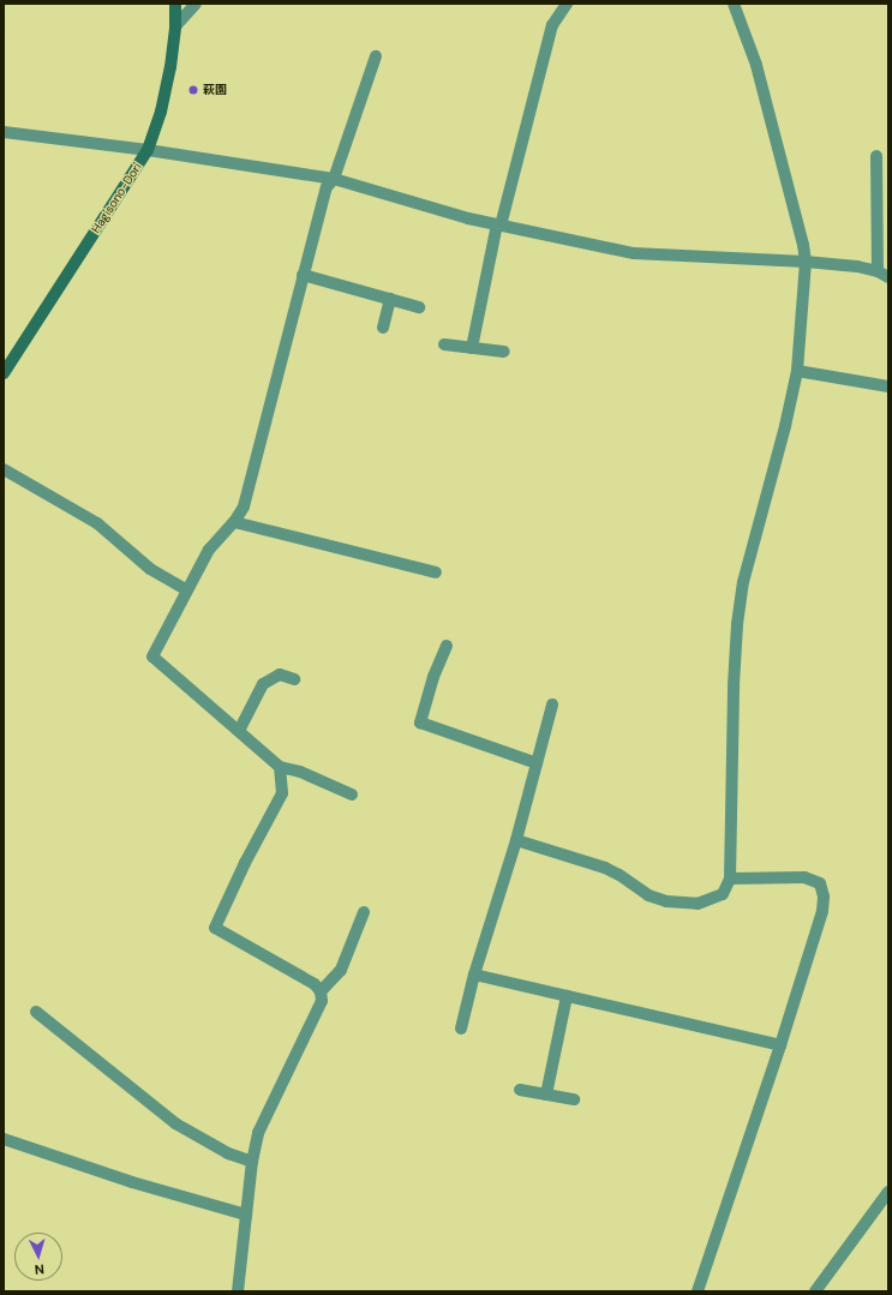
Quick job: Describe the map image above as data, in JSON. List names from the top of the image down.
{
  "streets": {
    "street": ["Hagisono-Dori"]
  },
  "places": ["萩園"],
  "north": "bottom"
}
